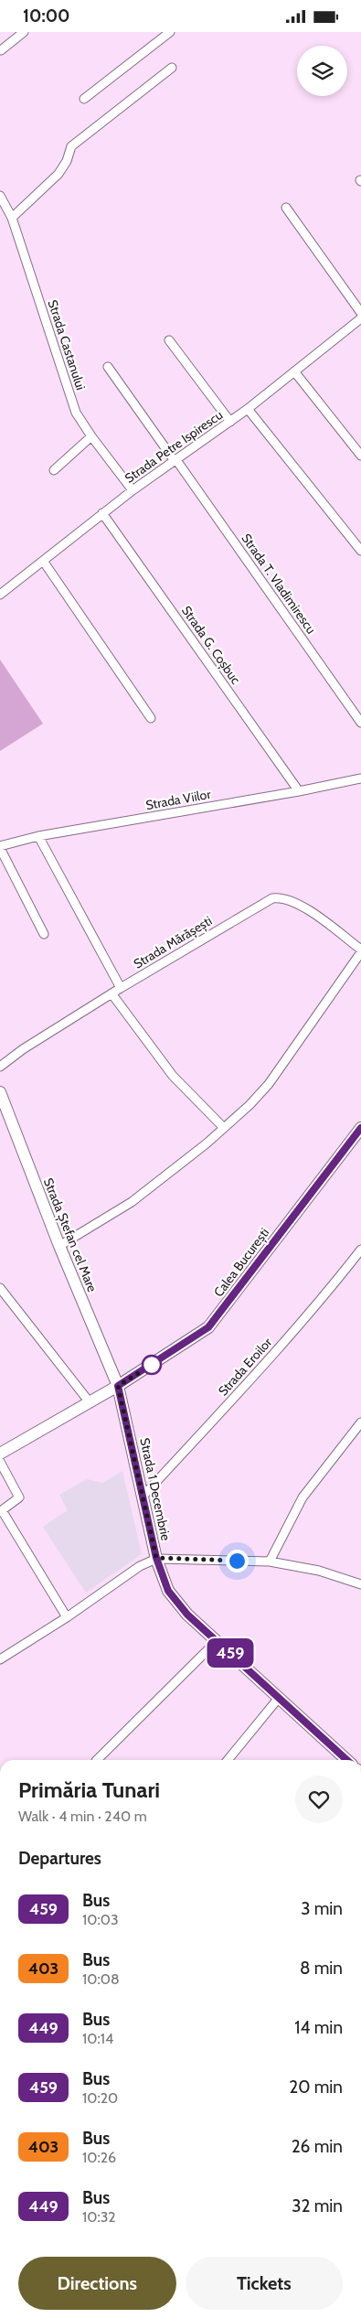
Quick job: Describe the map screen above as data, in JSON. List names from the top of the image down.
{
  "streets": {
    "main road": ["Strada Ștefan cel Mare", "Calea București", "Strada 1 Decembrie"],
    "street": [
      "Strada Castanului",
      "Strada Petre Ispirescu",
      "Strada T. Vladimirescu",
      "Strada G. Coșbuc",
      "Strada Viilor",
      "Strada Mărășești",
      "Strada Eroilor"
    ]
  },
  "crossings": [
    ["Strada Castanului", "Strada Petre Ispirescu"],
    ["Strada Petre Ispirescu", "Strada T. Vladimirescu"],
    ["Strada Petre Ispirescu", "Strada G. Coșbuc"],
    ["Strada G. Coșbuc", "Strada Viilor"],
    ["Strada Ștefan cel Mare", "Calea București"],
    ["Strada Ștefan cel Mare", "Strada 1 Decembrie"],
    ["Calea București", "Strada 1 Decembrie"],
    ["Strada Eroilor", "Strada 1 Decembrie"]
  ],
  "lines": ["bus line 459"],
  "page": {
    "status": "10:00",
    "on_map": "459",
    "heading": [
      ["Primăria Tunari", "Walk · 4 min · 240 m"],
      "Departures"
    ],
    "list": [
      {
        "mark": "459",
        "name": "Bus",
        "note": "10:03",
        "value": "3 min"
      },
      {
        "mark": "403",
        "name": "Bus",
        "note": "10:08",
        "value": "8 min"
      },
      {
        "mark": "449",
        "name": "Bus",
        "note": "10:14",
        "value": "14 min"
      },
      {
        "mark": "459",
        "name": "Bus",
        "note": "10:20",
        "value": "20 min"
      },
      {
        "mark": "403",
        "name": "Bus",
        "note": "10:26",
        "value": "26 min"
      },
      {
        "mark": "449",
        "name": "Bus",
        "note": "10:32",
        "value": "32 min"
      }
    ],
    "buttons": ["Directions", "Tickets"]
  }
}
